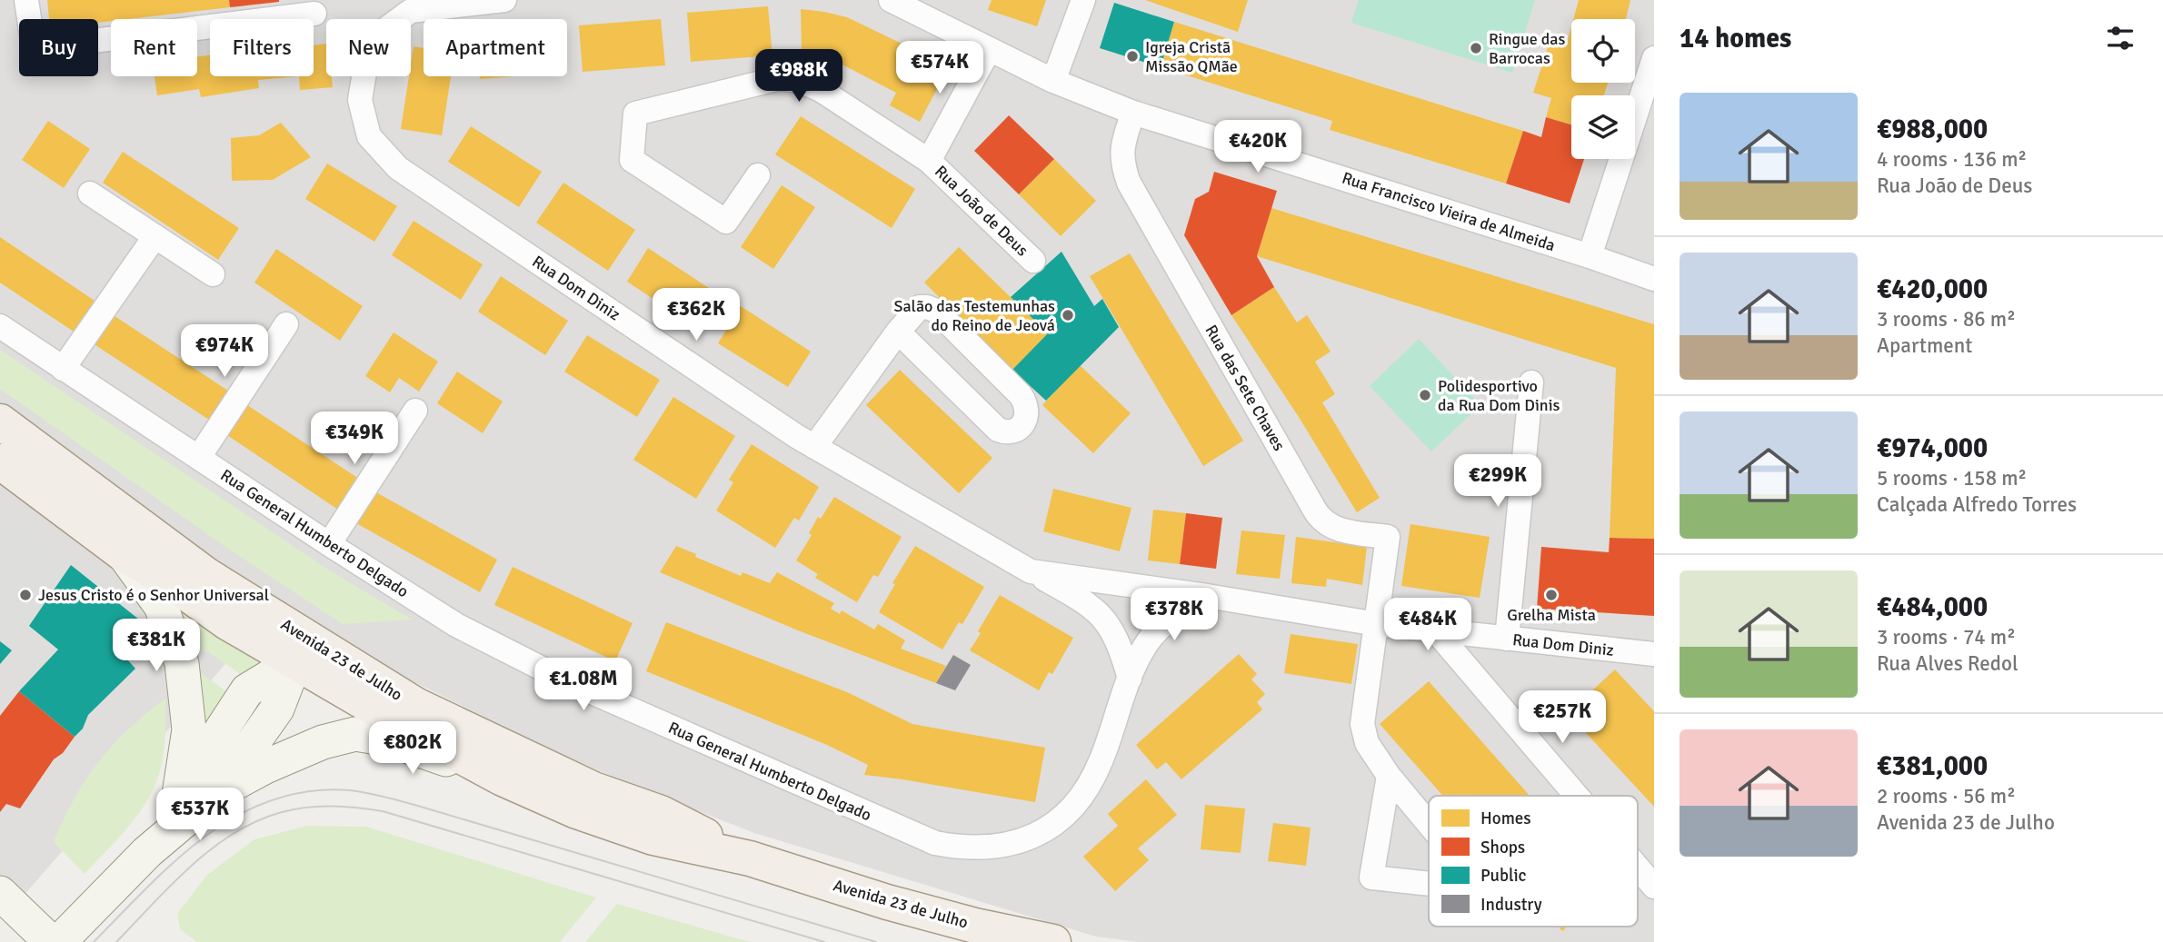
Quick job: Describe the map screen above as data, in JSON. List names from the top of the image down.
{
  "streets": {
    "main road": ["Avenida 23 de Julho"],
    "street": [
      "Rua João de Deus",
      "Rua Francisco Vieira de Almeida",
      "Rua Dom Diniz",
      "Rua das Sete Chaves",
      "Rua General Humberto Delgado"
    ]
  },
  "crossings": [
    ["Rua João de Deus", "Rua Francisco Vieira de Almeida"],
    ["Rua Francisco Vieira de Almeida", "Rua das Sete Chaves"],
    ["Rua Dom Diniz", "Rua das Sete Chaves"],
    ["Rua Dom Diniz", "Rua General Humberto Delgado"]
  ],
  "places": [
    "Ringue das Barrocas",
    "Igreja Cristã Missão QMãe",
    "Salão das Testemunhas do Reino de Jeová",
    "Polidesportivo da Rua Dom Dinis",
    "Jesus Cristo é o Senhor Universal",
    "Grelha Mista"
  ],
  "legend": [
    "Homes",
    "Shops",
    "Public",
    "Industry"
  ],
  "page": {
    "heading": "14 homes",
    "chip": [
      "Buy",
      "Rent",
      "Filters",
      "New",
      "Apartment"
    ],
    "price": [
      "€574K",
      "€988K",
      "€420K",
      "€362K",
      "€974K",
      "€349K",
      "€299K",
      "€378K",
      "€484K",
      "€381K",
      "€1.08M",
      "€257K",
      "€802K",
      "€537K"
    ],
    "list": [
      {
        "name": "€988,000",
        "note": "4 rooms · 136 m² · Rua João de Deus"
      },
      {
        "name": "€420,000",
        "note": "3 rooms · 86 m² · Apartment"
      },
      {
        "name": "€974,000",
        "note": "5 rooms · 158 m² · Calçada Alfredo Torres"
      },
      {
        "name": "€484,000",
        "note": "3 rooms · 74 m² · Rua Alves Redol"
      },
      {
        "name": "€381,000",
        "note": "2 rooms · 56 m² · Avenida 23 de Julho"
      }
    ]
  }
}
